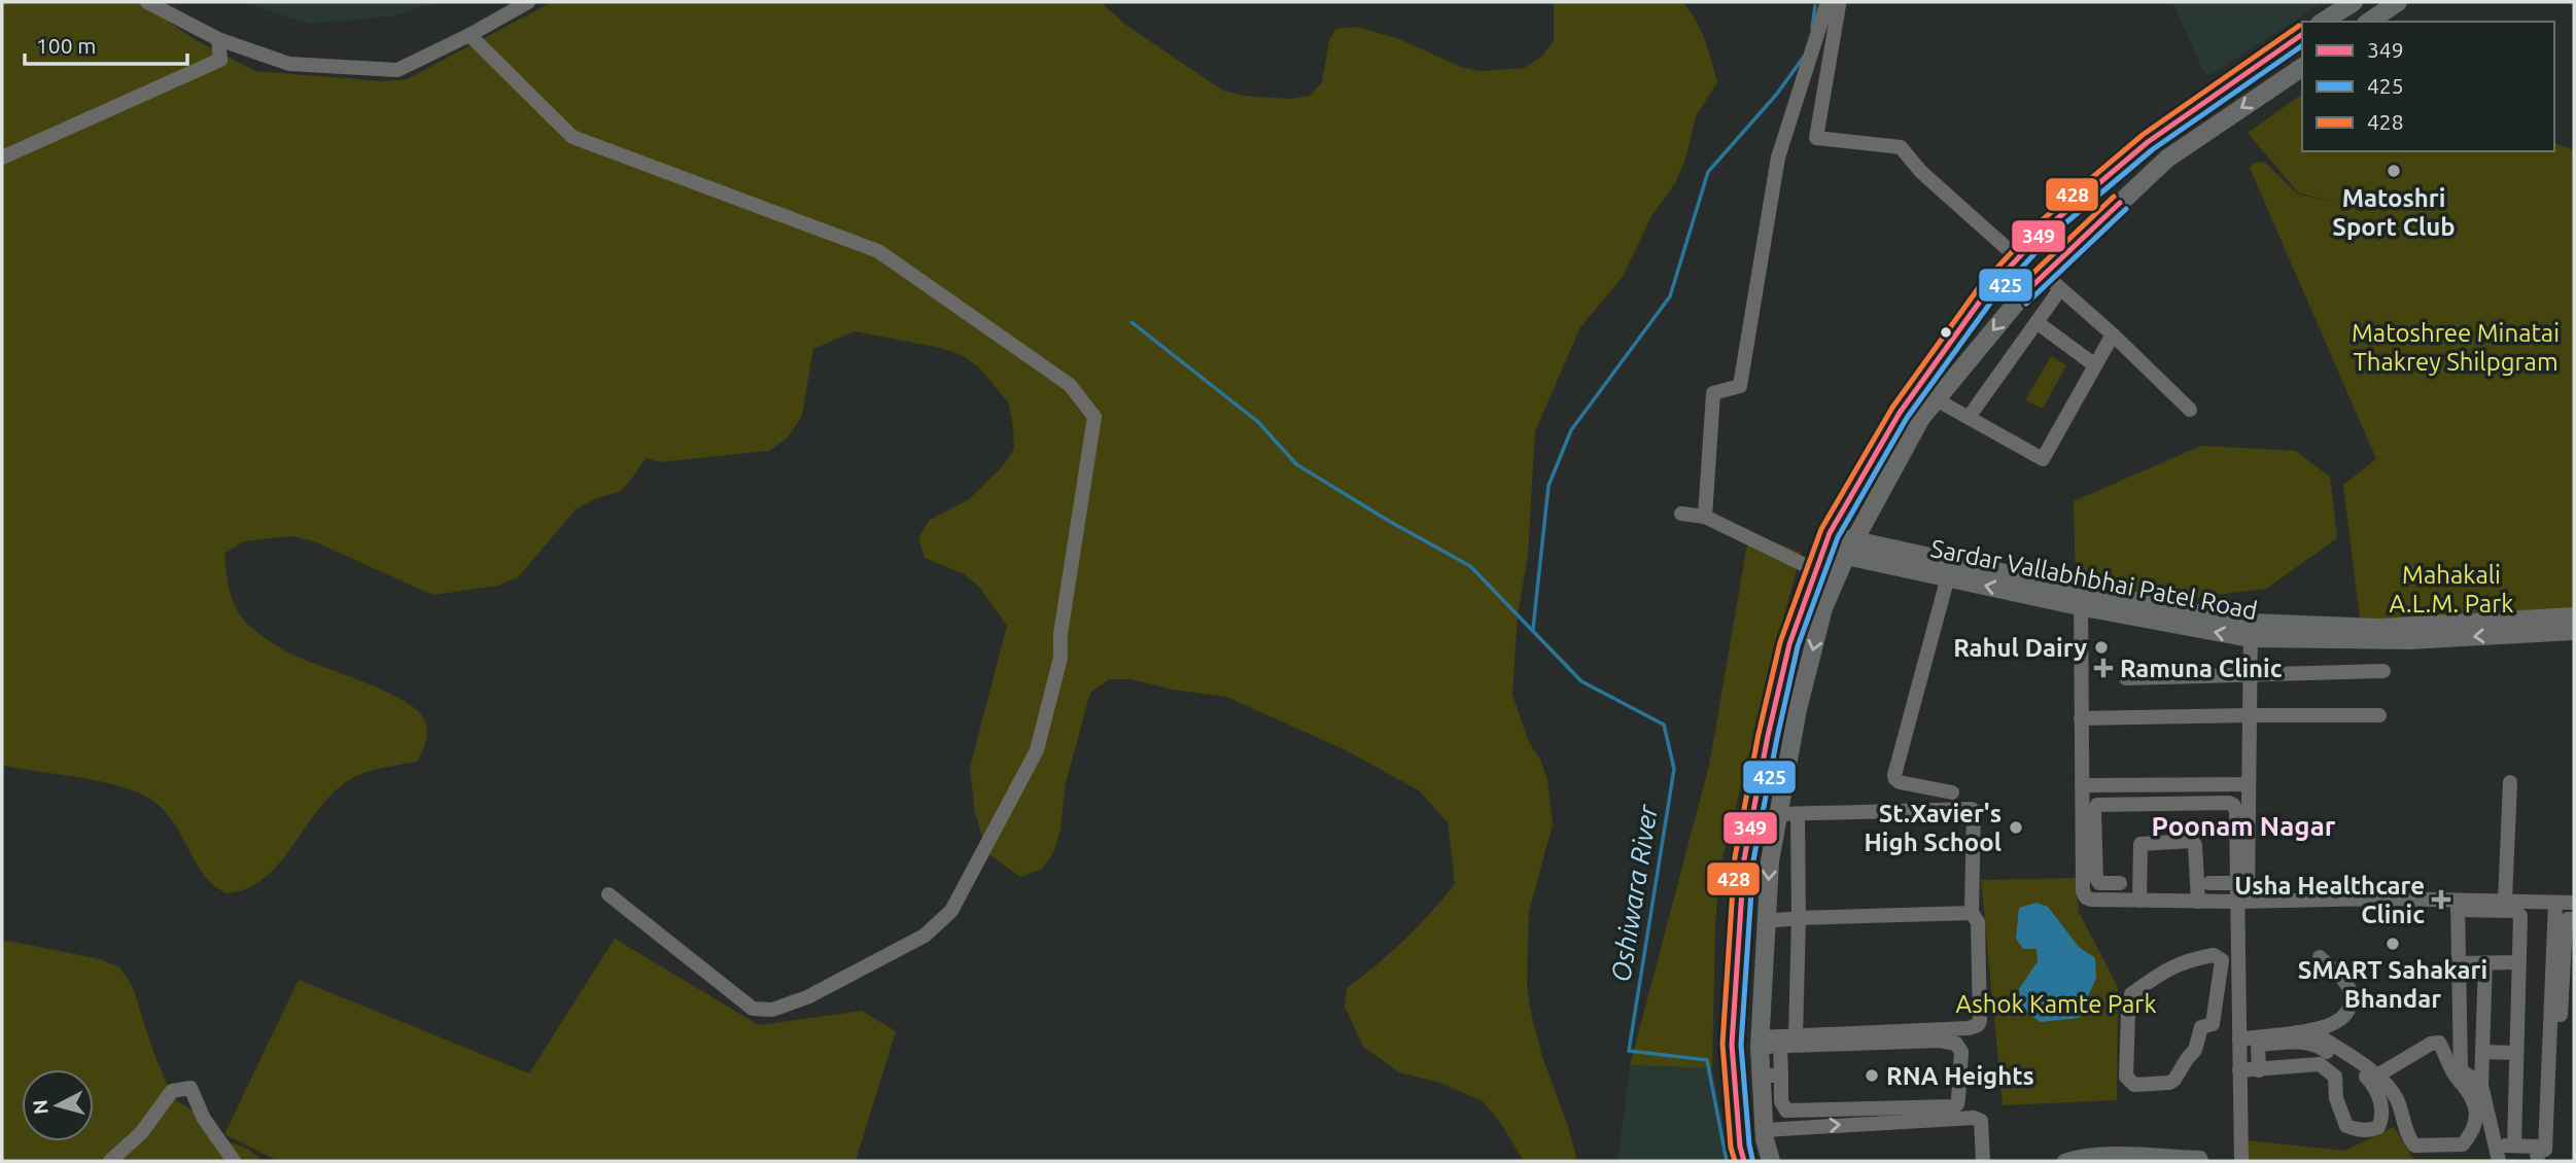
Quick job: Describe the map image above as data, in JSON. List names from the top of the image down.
{
  "streets": {
    "main road": ["Sardar Vallabhbhai Patel Road"]
  },
  "districts": ["Poonam Nagar"],
  "water": ["Oshiwara River"],
  "parks": ["Matoshree Minatai Thakrey Shilpgram", "Mahakali A.L.M. Park", "Ashok Kamte Park"],
  "places": {
    "other": [
      "Matoshri Sport Club",
      "Rahul Dairy",
      "St.Xavier's High School",
      "SMART Sahakari Bhandar",
      "RNA Heights"
    ],
    "health": ["Ramuna Clinic", "Usha Healthcare Clinic"]
  },
  "lines": ["transit line 428", "transit line 349", "transit line 425"],
  "legend": ["349", "425", "428"],
  "scale_bar": "100 m",
  "north": "left"
}
